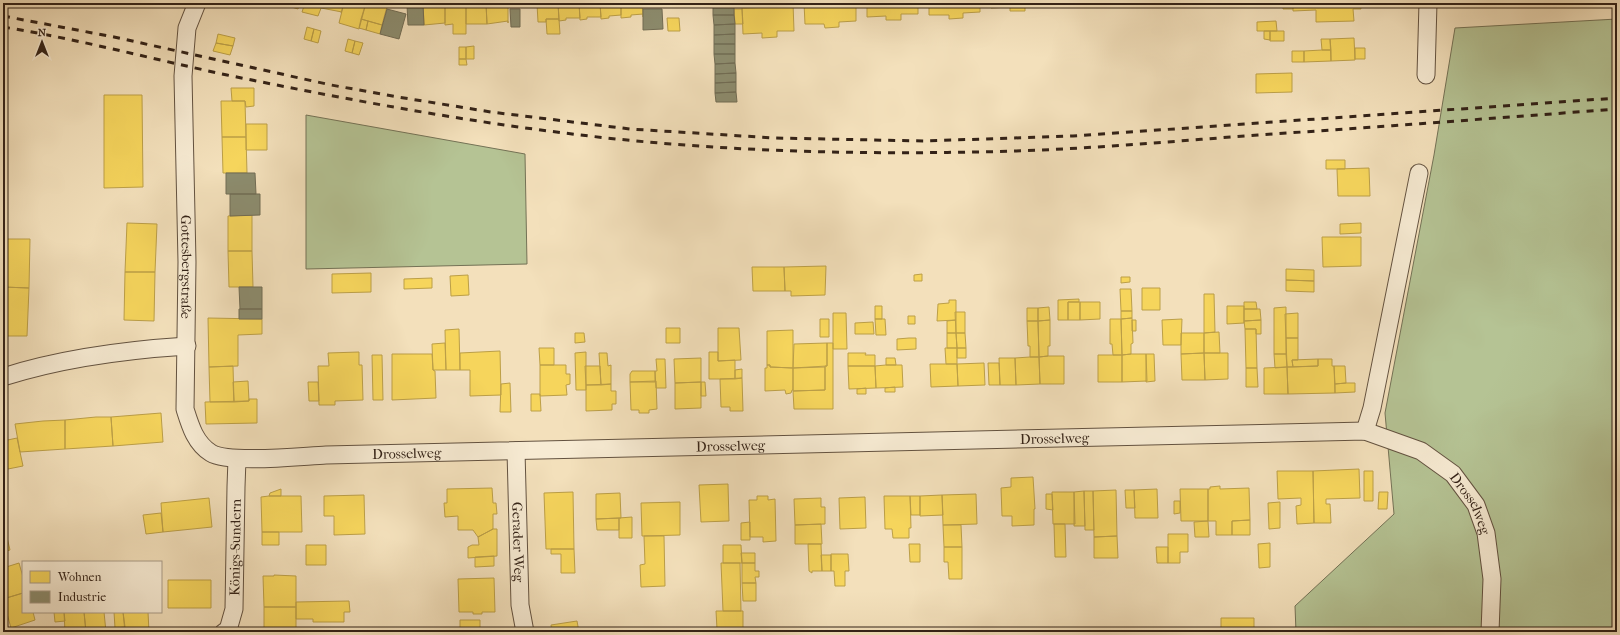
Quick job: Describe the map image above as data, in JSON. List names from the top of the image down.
{
  "streets": {
    "street": [
      "Gottesbergstraße",
      "Drosselweg",
      "Gerader Weg",
      "Königs-Sundern"
    ]
  },
  "crossings": [
    ["Gottesbergstraße", "Drosselweg"],
    ["Drosselweg", "Gerader Weg"],
    ["Drosselweg", "Königs-Sundern"]
  ],
  "legend": ["Wohnen", "Industrie"],
  "north": "top"
}
